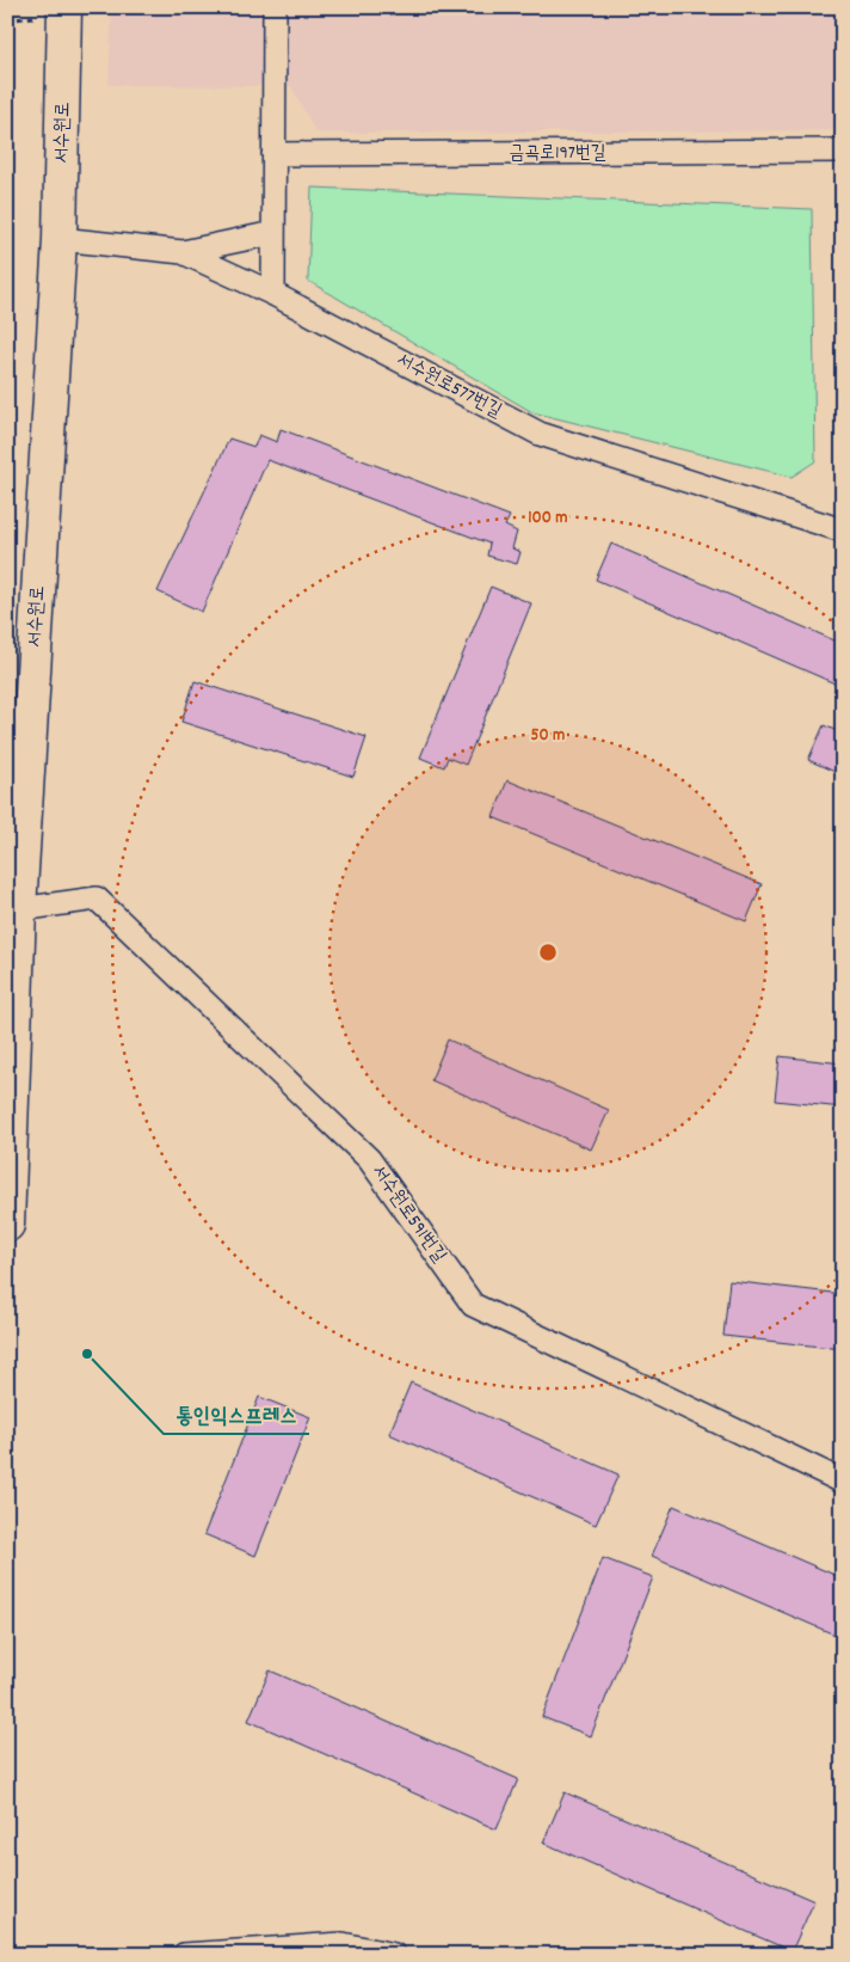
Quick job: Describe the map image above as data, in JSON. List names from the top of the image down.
{
  "streets": {
    "main road": ["서수원로"],
    "street": ["금곡로197번길", "서수원로577번길", "서수원로591번길"]
  },
  "crossings": [
    ["서수원로", "서수원로577번길"],
    ["서수원로", "서수원로591번길"]
  ],
  "places": ["통인익스프레스"],
  "rings": ["100 m", "50 m"]
}
